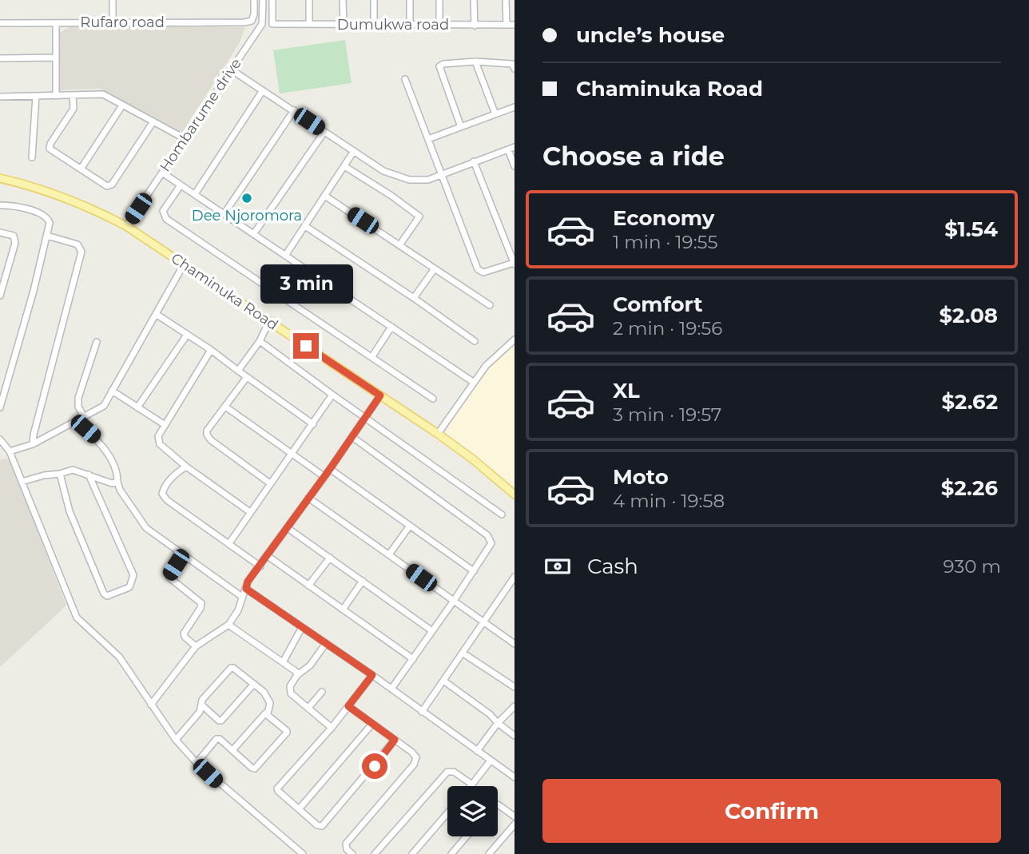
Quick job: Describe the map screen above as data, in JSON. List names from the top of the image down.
{
  "streets": {
    "main road": ["Chaminuka Road"],
    "street": ["Rufaro road", "Dumukwa road", "Hombarume drive"]
  },
  "crossings": [
    ["Hombarume drive", "Chaminuka Road"]
  ],
  "places": ["Dee Njoromora"],
  "page": {
    "banner": ["uncle’s house", "Chaminuka Road"],
    "heading": "Choose a ride",
    "list": [
      {
        "name": "Economy",
        "note": "1 min · 19:55",
        "value": "$1.54"
      },
      {
        "name": "Comfort",
        "note": "2 min · 19:56",
        "value": "$2.08"
      },
      {
        "name": "XL",
        "note": "3 min · 19:57",
        "value": "$2.62"
      },
      {
        "name": "Moto",
        "note": "4 min · 19:58",
        "value": "$2.26"
      }
    ],
    "bubble": "3 min",
    "pay": ["Cash", "930 m"],
    "buttons": "Confirm"
  }
}
